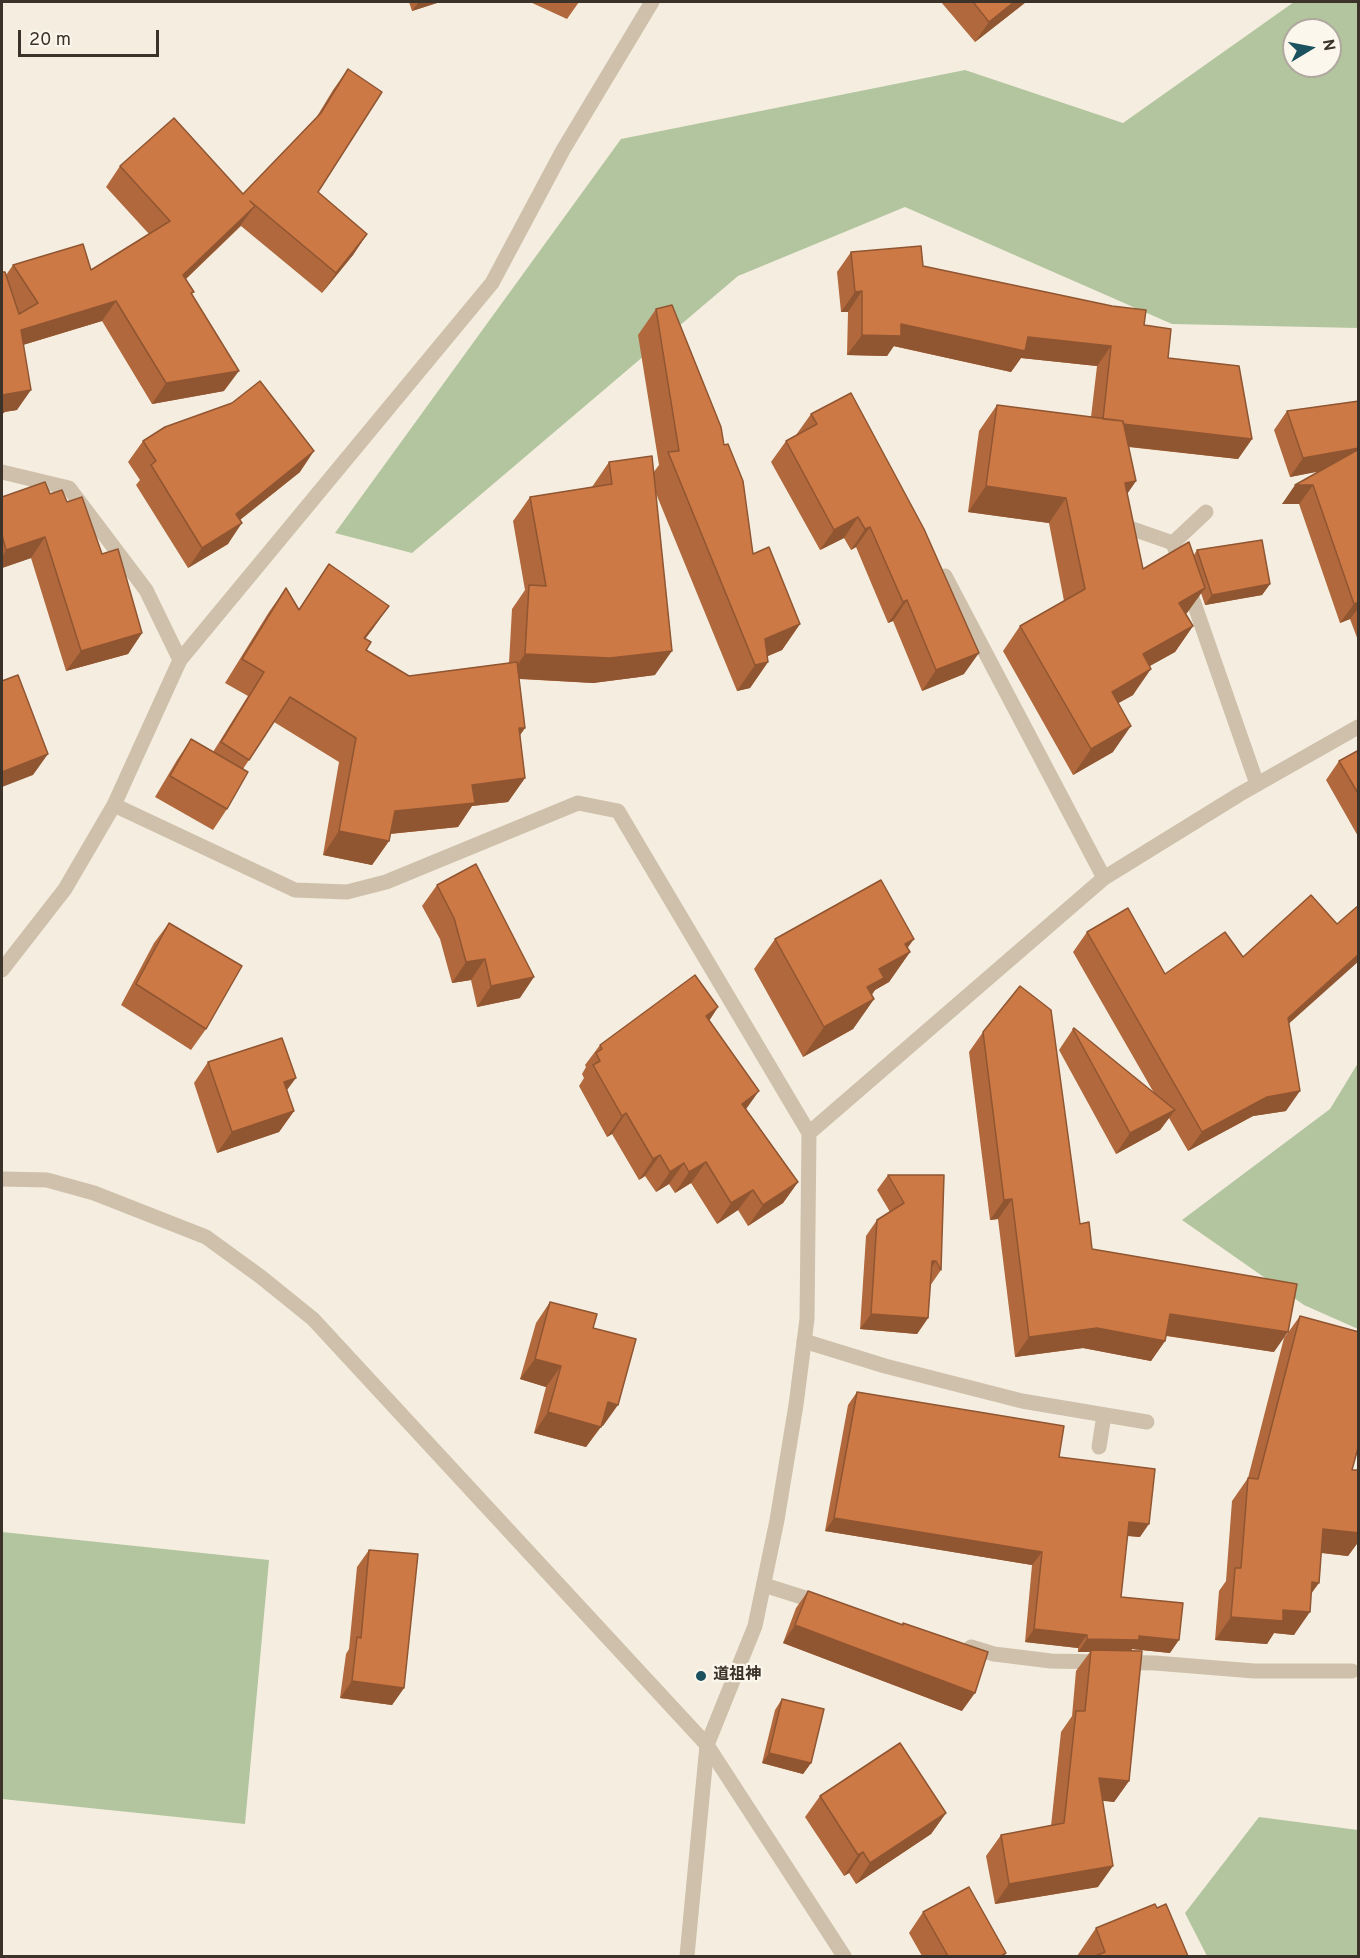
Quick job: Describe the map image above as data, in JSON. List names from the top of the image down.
{
  "places": ["道祖神"],
  "scale_bar": "20 m",
  "north": "right"
}
